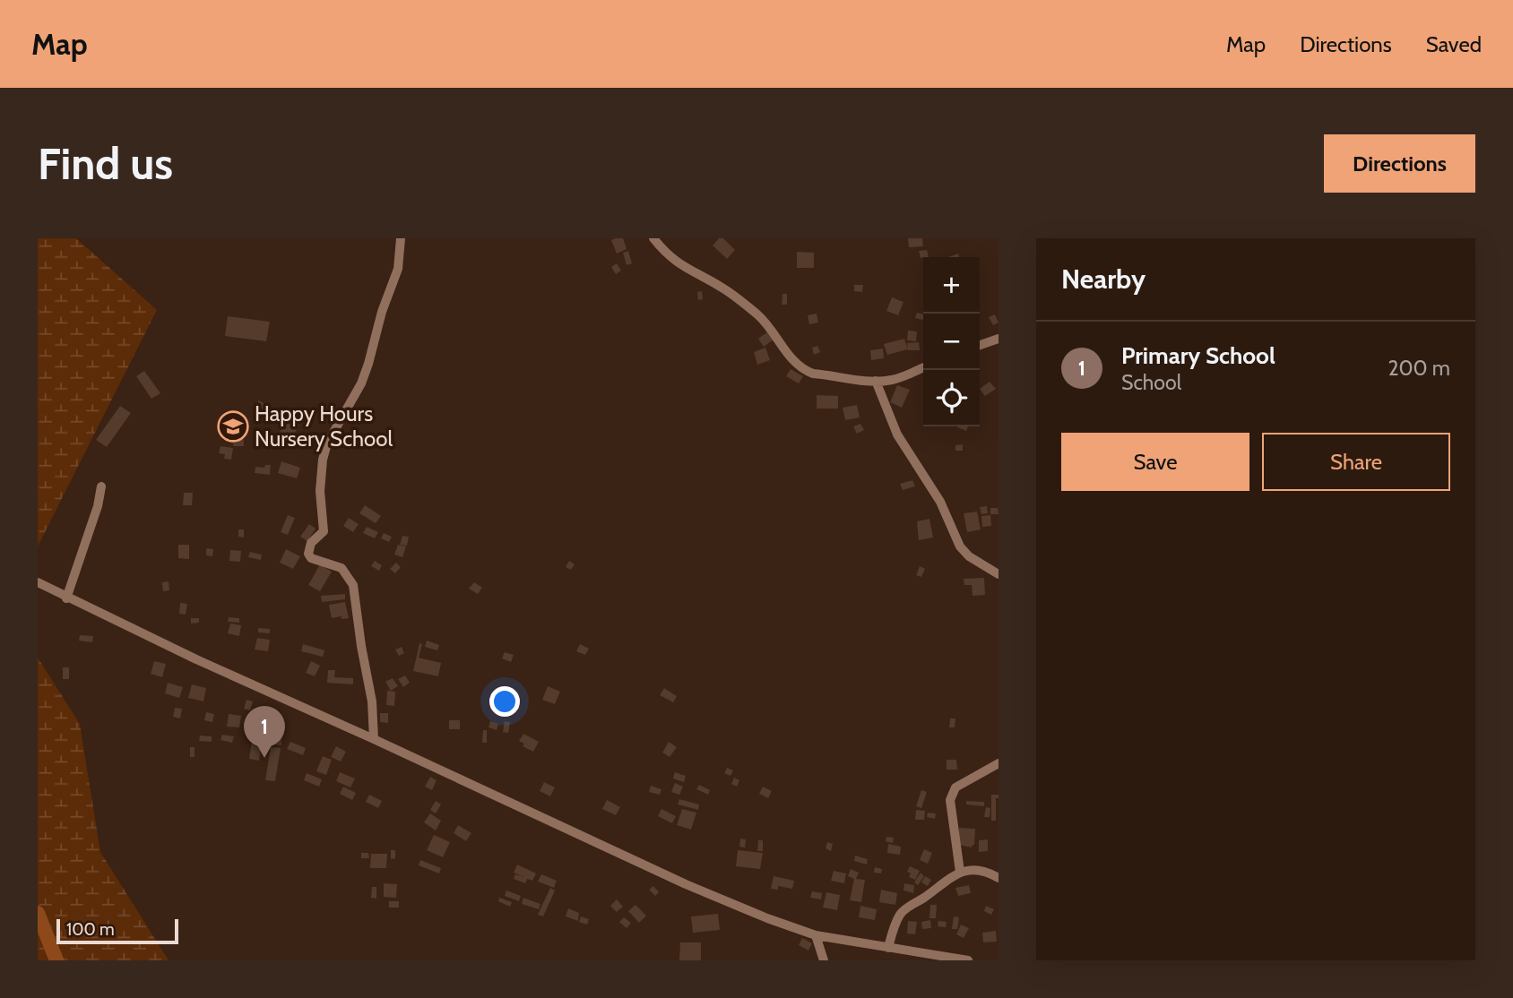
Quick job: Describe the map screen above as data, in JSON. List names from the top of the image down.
{
  "places": {
    "school or university": ["Happy Hours Nursery School"]
  },
  "scale_bar": "100 m",
  "page": {
    "header": "Map",
    "nav": ["Map", "Directions", "Saved"],
    "buttons": [
      "Directions",
      ["Save", "Share"]
    ],
    "title": "Find us",
    "heading": "Nearby",
    "map_buttons": ["+", "−"],
    "list": [
      {
        "mark": "1",
        "name": "Primary School",
        "note": "School",
        "value": "200 m"
      }
    ],
    "pins": "1",
    "scale": "100 m"
  }
}
